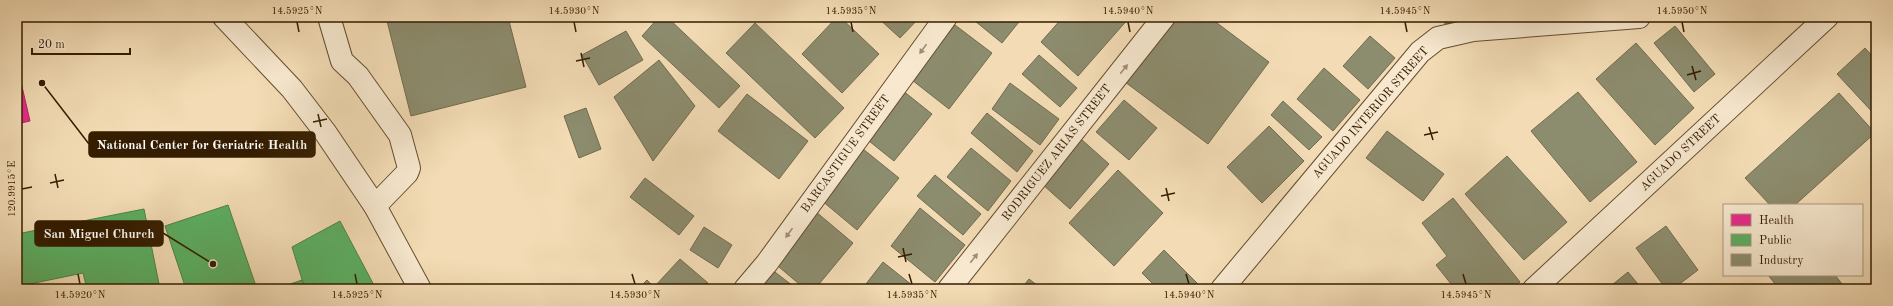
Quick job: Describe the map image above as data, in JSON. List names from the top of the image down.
{
  "streets": {
    "street": [
      "AGUADO INTERIOR STREET",
      "RODRIGUEZ ARIAS STREET",
      "AGUADO STREET",
      "BARCASTIGUE STREET"
    ]
  },
  "one_way": ["RODRIGUEZ ARIAS STREET", "BARCASTIGUE STREET"],
  "places": ["National Center for Geriatric Health", "San Miguel Church"],
  "legend": ["Health", "Public", "Industry"],
  "scale_bar": "20 m",
  "coordinates": [
    "14.5925°N",
    "14.5930°N",
    "14.5935°N",
    "14.5940°N",
    "14.5945°N",
    "14.5950°N",
    "120.9915°E",
    "14.5920°N"
  ]
}
